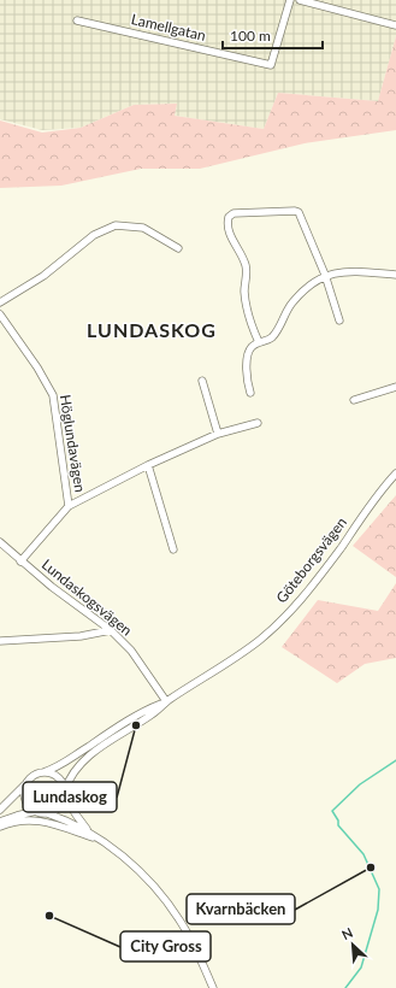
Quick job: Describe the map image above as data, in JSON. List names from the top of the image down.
{
  "streets": {
    "street": [
      "Lamellgatan",
      "Höglundavägen",
      "Göteborgsvägen",
      "Lundaskogsvägen"
    ]
  },
  "crossings": [
    ["Göteborgsvägen", "Lundaskogsvägen"]
  ],
  "districts": ["LUNDASKOG"],
  "places": ["Lundaskog", "Kvarnbäcken", "City Gross"],
  "scale_bar": "100 m",
  "north": "top left"
}
